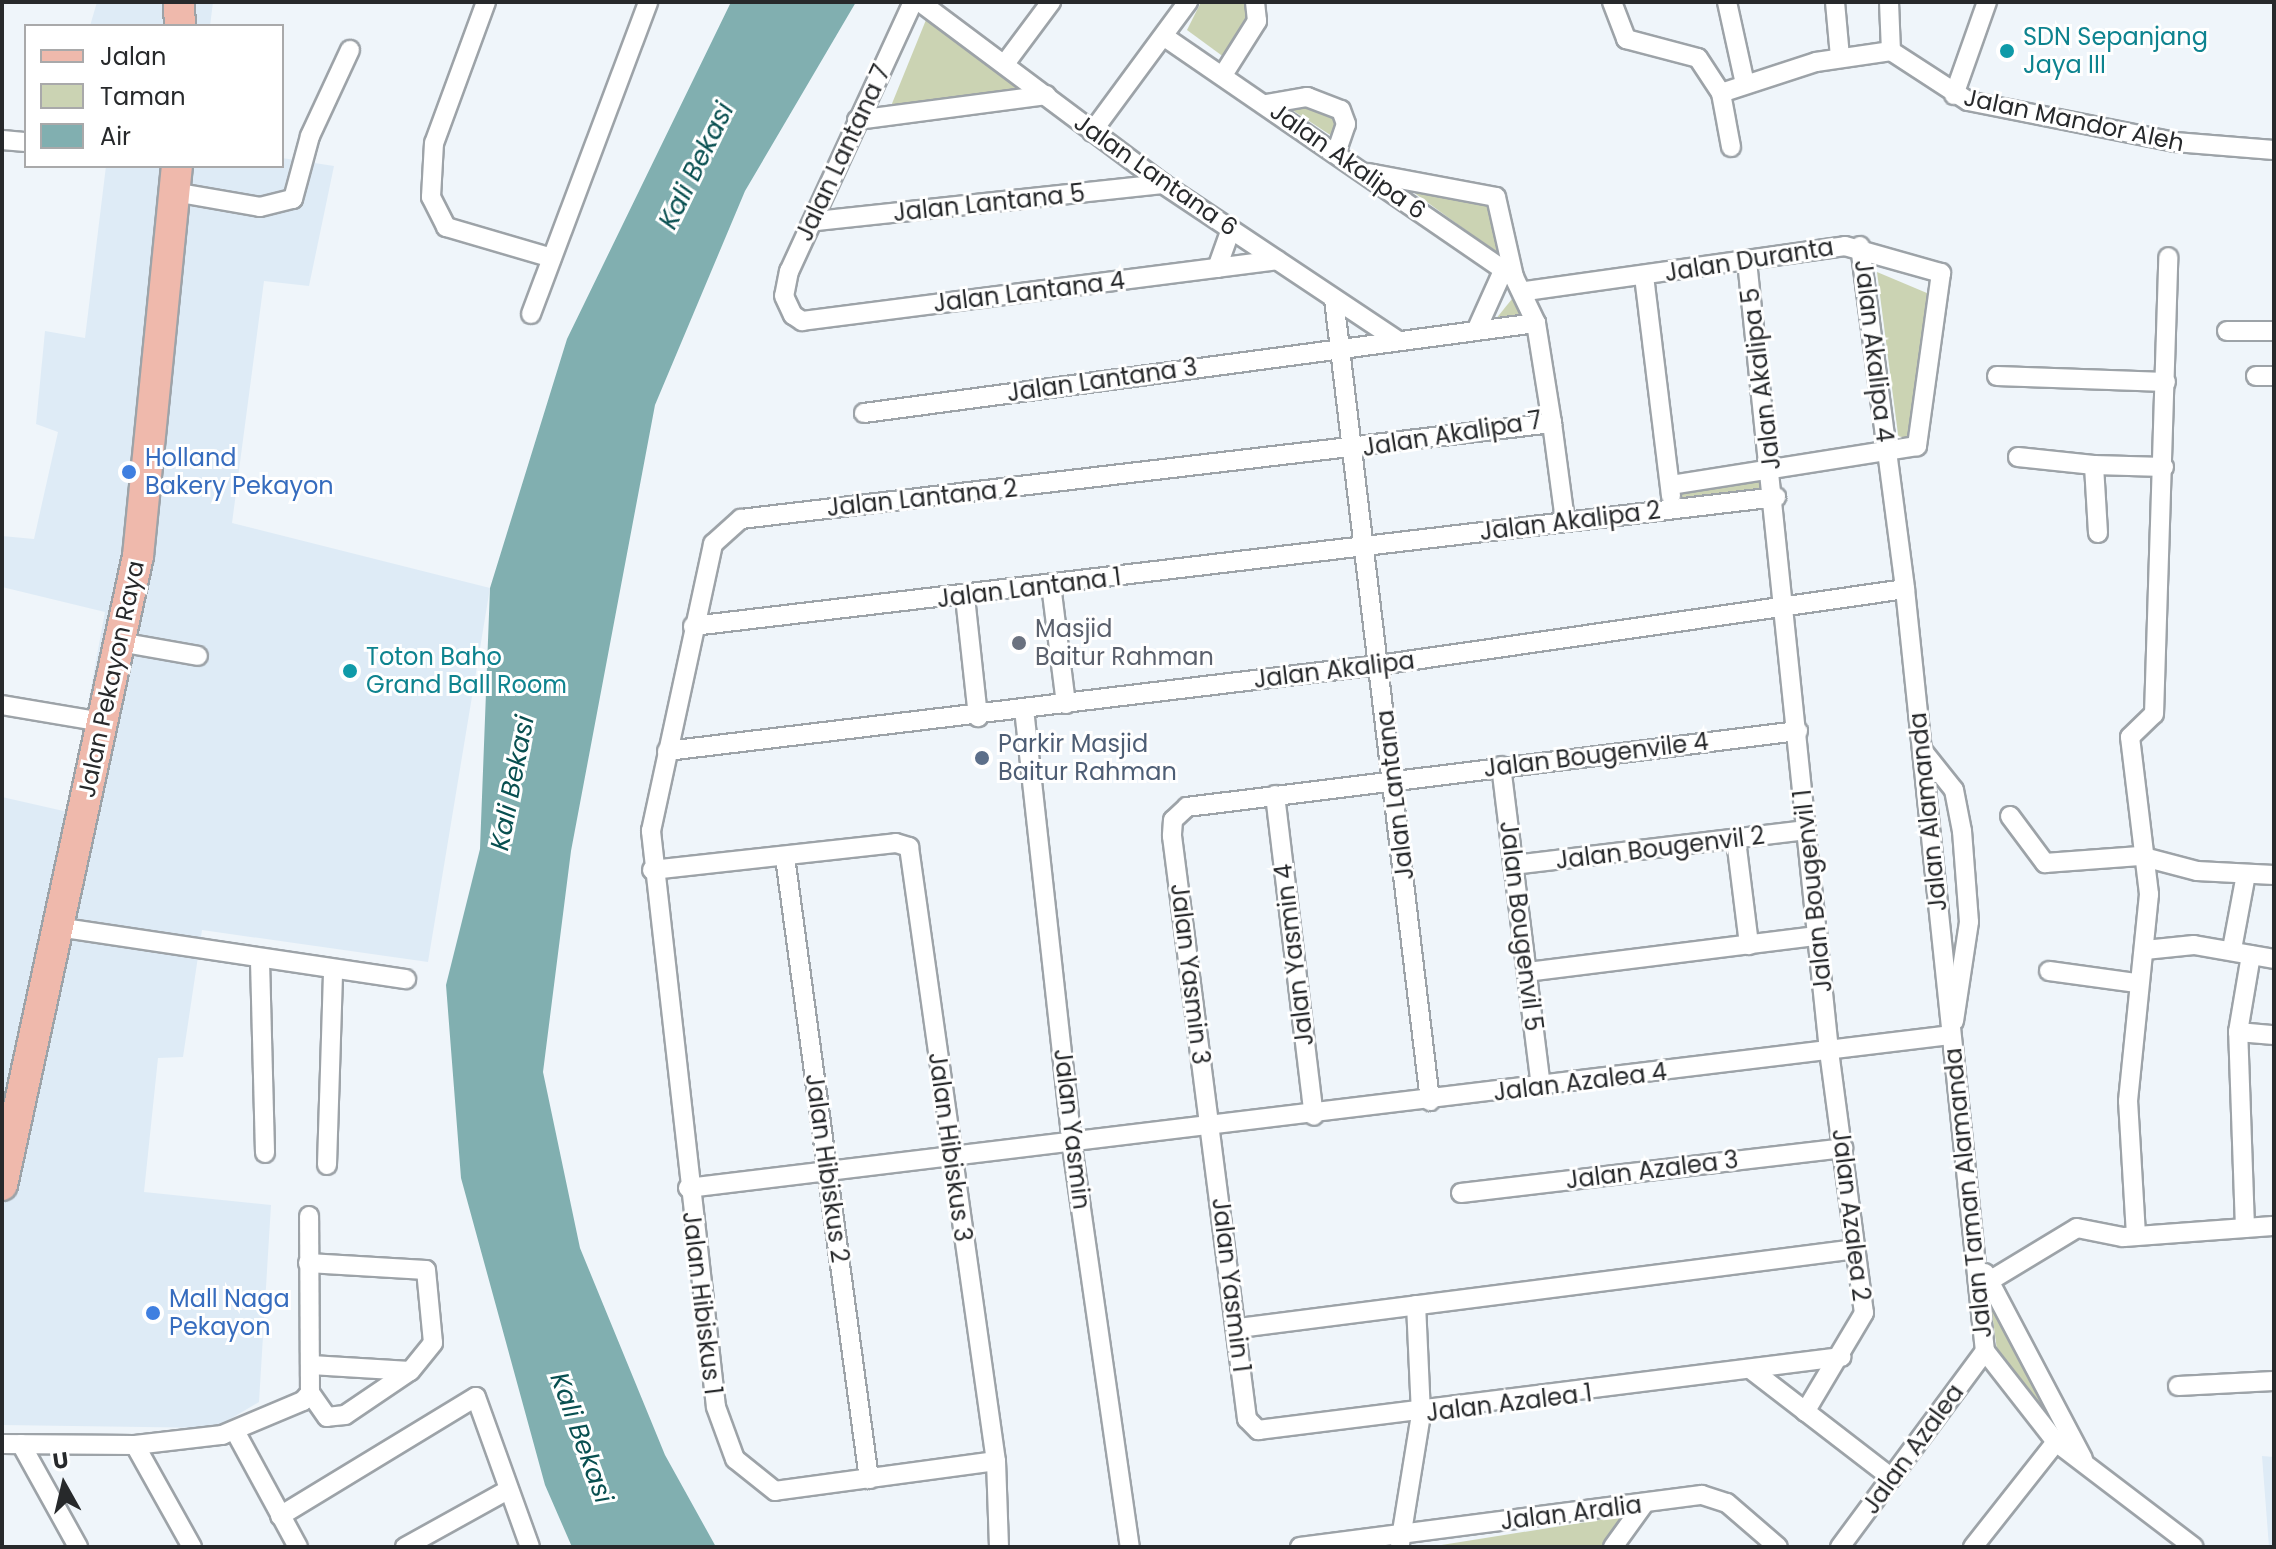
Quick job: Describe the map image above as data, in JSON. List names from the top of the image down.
{
  "streets": {
    "main road": ["Jalan Pekayon Raya"],
    "street": [
      "Jalan Mandor Aleh",
      "Jalan Lantana 7",
      "Jalan Akalipa 6",
      "Jalan Lantana 6",
      "Jalan Lantana 5",
      "Jalan Duranta",
      "Jalan Lantana 4",
      "Jalan Akalipa 4",
      "Jalan Akalipa 5",
      "Jalan Lantana 3",
      "Jalan Akalipa 7",
      "Jalan Lantana 2",
      "Jalan Akalipa 2",
      "Jalan Lantana 1",
      "Jalan Akalipa",
      "Jalan Bougenvile 4",
      "Jalan Lantana",
      "Jalan Alamanda",
      "Jalan Bougenvil 2",
      "Jalan Bougenvil 1",
      "Jalan Bougenvil 5",
      "Jalan Yasmin 4",
      "Jalan Yasmin 3",
      "Jalan Azalea 4",
      "Jalan Yasmin",
      "Jalan Hibiskus 3",
      "Jalan Hibiskus 2",
      "Jalan Azalea 3",
      "Jalan Taman Alamanda",
      "Jalan Azalea 2",
      "Jalan Yasmin 1",
      "Jalan Hibiskus 1",
      "Jalan Azalea 1",
      "Jalan Azalea",
      "Jalan Aralia"
    ]
  },
  "crossings": [
    ["Jalan Lantana 7", "Jalan Lantana 5"],
    ["Jalan Lantana 7", "Jalan Lantana 4"],
    ["Jalan Akalipa 6", "Jalan Duranta"],
    ["Jalan Akalipa 6", "Jalan Akalipa 7"],
    ["Jalan Lantana 6", "Jalan Lantana 5"],
    ["Jalan Lantana 6", "Jalan Lantana 4"],
    ["Jalan Lantana 6", "Jalan Lantana 3"],
    ["Jalan Lantana 6", "Jalan Lantana"],
    ["Jalan Duranta", "Jalan Akalipa 4"],
    ["Jalan Duranta", "Jalan Akalipa 5"],
    ["Jalan Duranta", "Jalan Akalipa 7"],
    ["Jalan Akalipa 5", "Jalan Akalipa 2"],
    ["Jalan Akalipa 5", "Jalan Akalipa"],
    ["Jalan Akalipa 5", "Jalan Bougenvil 1"],
    ["Jalan Lantana 3", "Jalan Akalipa 7"],
    ["Jalan Lantana 3", "Jalan Lantana"],
    ["Jalan Akalipa 7", "Jalan Lantana 2"],
    ["Jalan Akalipa 7", "Jalan Lantana"],
    ["Jalan Lantana 2", "Jalan Lantana 1"],
    ["Jalan Lantana 2", "Jalan Akalipa"],
    ["Jalan Lantana 2", "Jalan Lantana"],
    ["Jalan Lantana 2", "Jalan Hibiskus 1"],
    ["Jalan Akalipa 2", "Jalan Lantana 1"],
    ["Jalan Akalipa 2", "Jalan Lantana"],
    ["Jalan Lantana 1", "Jalan Lantana"],
    ["Jalan Akalipa", "Jalan Lantana"],
    ["Jalan Akalipa", "Jalan Alamanda"],
    ["Jalan Akalipa", "Jalan Bougenvil 1"],
    ["Jalan Akalipa", "Jalan Yasmin"],
    ["Jalan Akalipa", "Jalan Hibiskus 1"],
    ["Jalan Bougenvile 4", "Jalan Lantana"],
    ["Jalan Bougenvile 4", "Jalan Bougenvil 1"],
    ["Jalan Bougenvile 4", "Jalan Bougenvil 5"],
    ["Jalan Bougenvile 4", "Jalan Yasmin 4"],
    ["Jalan Bougenvile 4", "Jalan Yasmin 3"],
    ["Jalan Lantana", "Jalan Azalea 4"],
    ["Jalan Alamanda", "Jalan Azalea 4"],
    ["Jalan Alamanda", "Jalan Taman Alamanda"],
    ["Jalan Bougenvil 2", "Jalan Bougenvil 1"],
    ["Jalan Bougenvil 2", "Jalan Bougenvil 5"],
    ["Jalan Bougenvil 1", "Jalan Azalea 4"],
    ["Jalan Bougenvil 1", "Jalan Azalea 2"],
    ["Jalan Bougenvil 5", "Jalan Azalea 4"],
    ["Jalan Yasmin 4", "Jalan Azalea 4"],
    ["Jalan Yasmin 3", "Jalan Azalea 4"],
    ["Jalan Yasmin 3", "Jalan Yasmin 1"],
    ["Jalan Azalea 4", "Jalan Yasmin"],
    ["Jalan Azalea 4", "Jalan Hibiskus 3"],
    ["Jalan Azalea 4", "Jalan Hibiskus 2"],
    ["Jalan Azalea 4", "Jalan Taman Alamanda"],
    ["Jalan Azalea 4", "Jalan Azalea 2"],
    ["Jalan Azalea 4", "Jalan Yasmin 1"],
    ["Jalan Azalea 4", "Jalan Hibiskus 1"],
    ["Jalan Hibiskus 3", "Jalan Hibiskus 2"],
    ["Jalan Hibiskus 3", "Jalan Hibiskus 1"],
    ["Jalan Hibiskus 2", "Jalan Hibiskus 1"],
    ["Jalan Azalea 3", "Jalan Azalea 2"],
    ["Jalan Taman Alamanda", "Jalan Azalea"],
    ["Jalan Azalea 2", "Jalan Azalea 1"],
    ["Jalan Yasmin 1", "Jalan Azalea 1"]
  ],
  "water": ["Kali Bekasi"],
  "places": [
    "SDN Sepanjang Jaya III",
    "Holland Bakery Pekayon",
    "Masjid Baitur Rahman",
    "Toton Baho Grand Ball Room",
    "Parkir Masjid Baitur Rahman",
    "Mall Naga Pekayon"
  ],
  "legend": ["Jalan", "Taman", "Air"],
  "north": "top"
}
